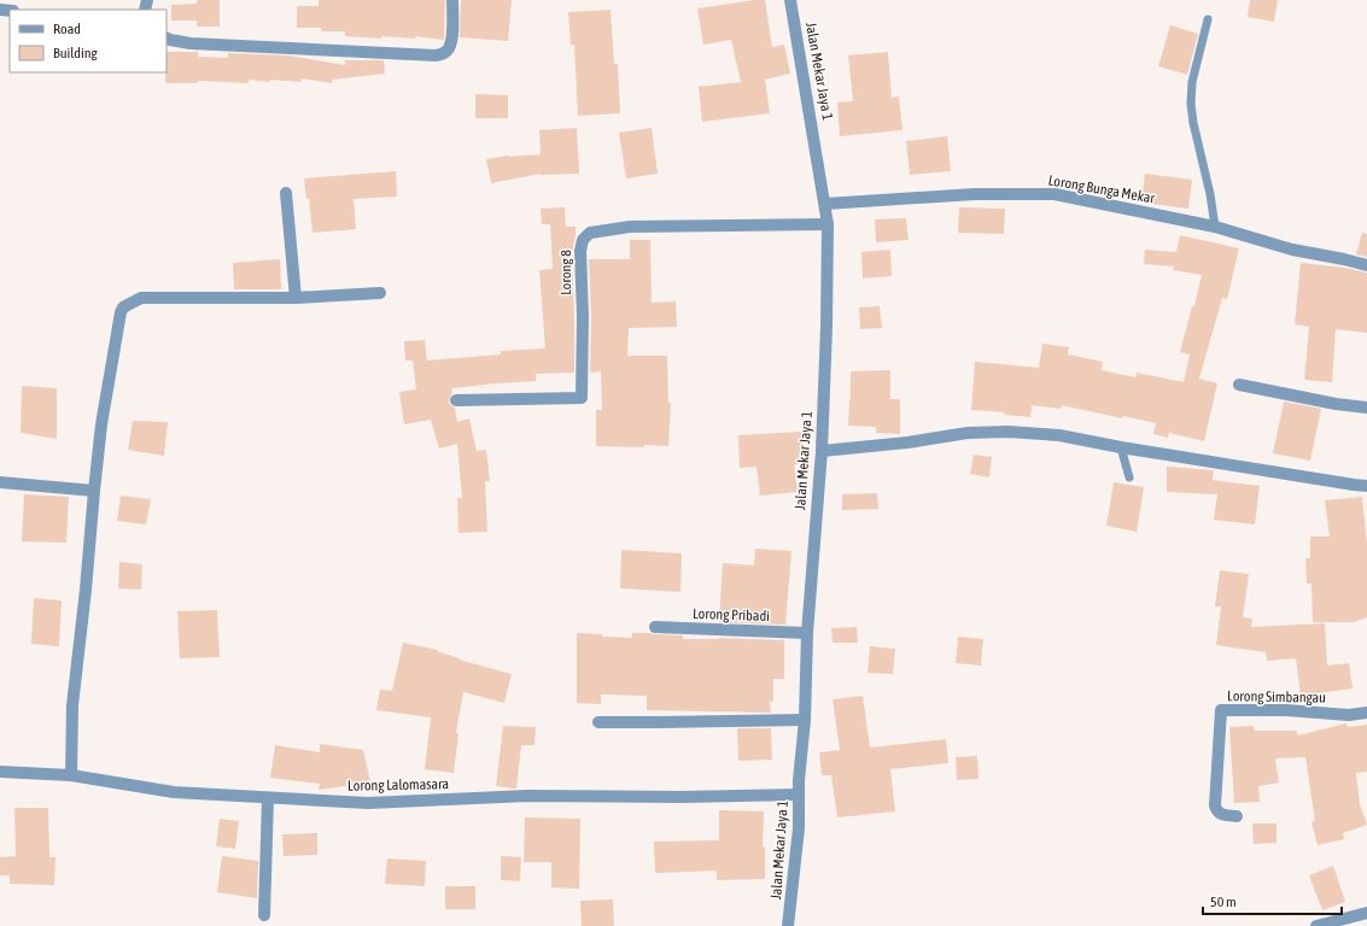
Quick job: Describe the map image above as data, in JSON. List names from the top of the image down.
{
  "streets": {
    "street": [
      "Jalan Mekar Jaya 1",
      "Lorong Bunga Mekar",
      "Lorong 8",
      "Lorong Pribadi",
      "Lorong Simbangau",
      "Lorong Lalomasara"
    ]
  },
  "crossings": [
    ["Jalan Mekar Jaya 1", "Lorong Bunga Mekar"],
    ["Jalan Mekar Jaya 1", "Lorong 8"],
    ["Jalan Mekar Jaya 1", "Lorong Pribadi"],
    ["Jalan Mekar Jaya 1", "Lorong Lalomasara"]
  ],
  "legend": ["Road", "Building"],
  "scale_bar": "50 m"
}
